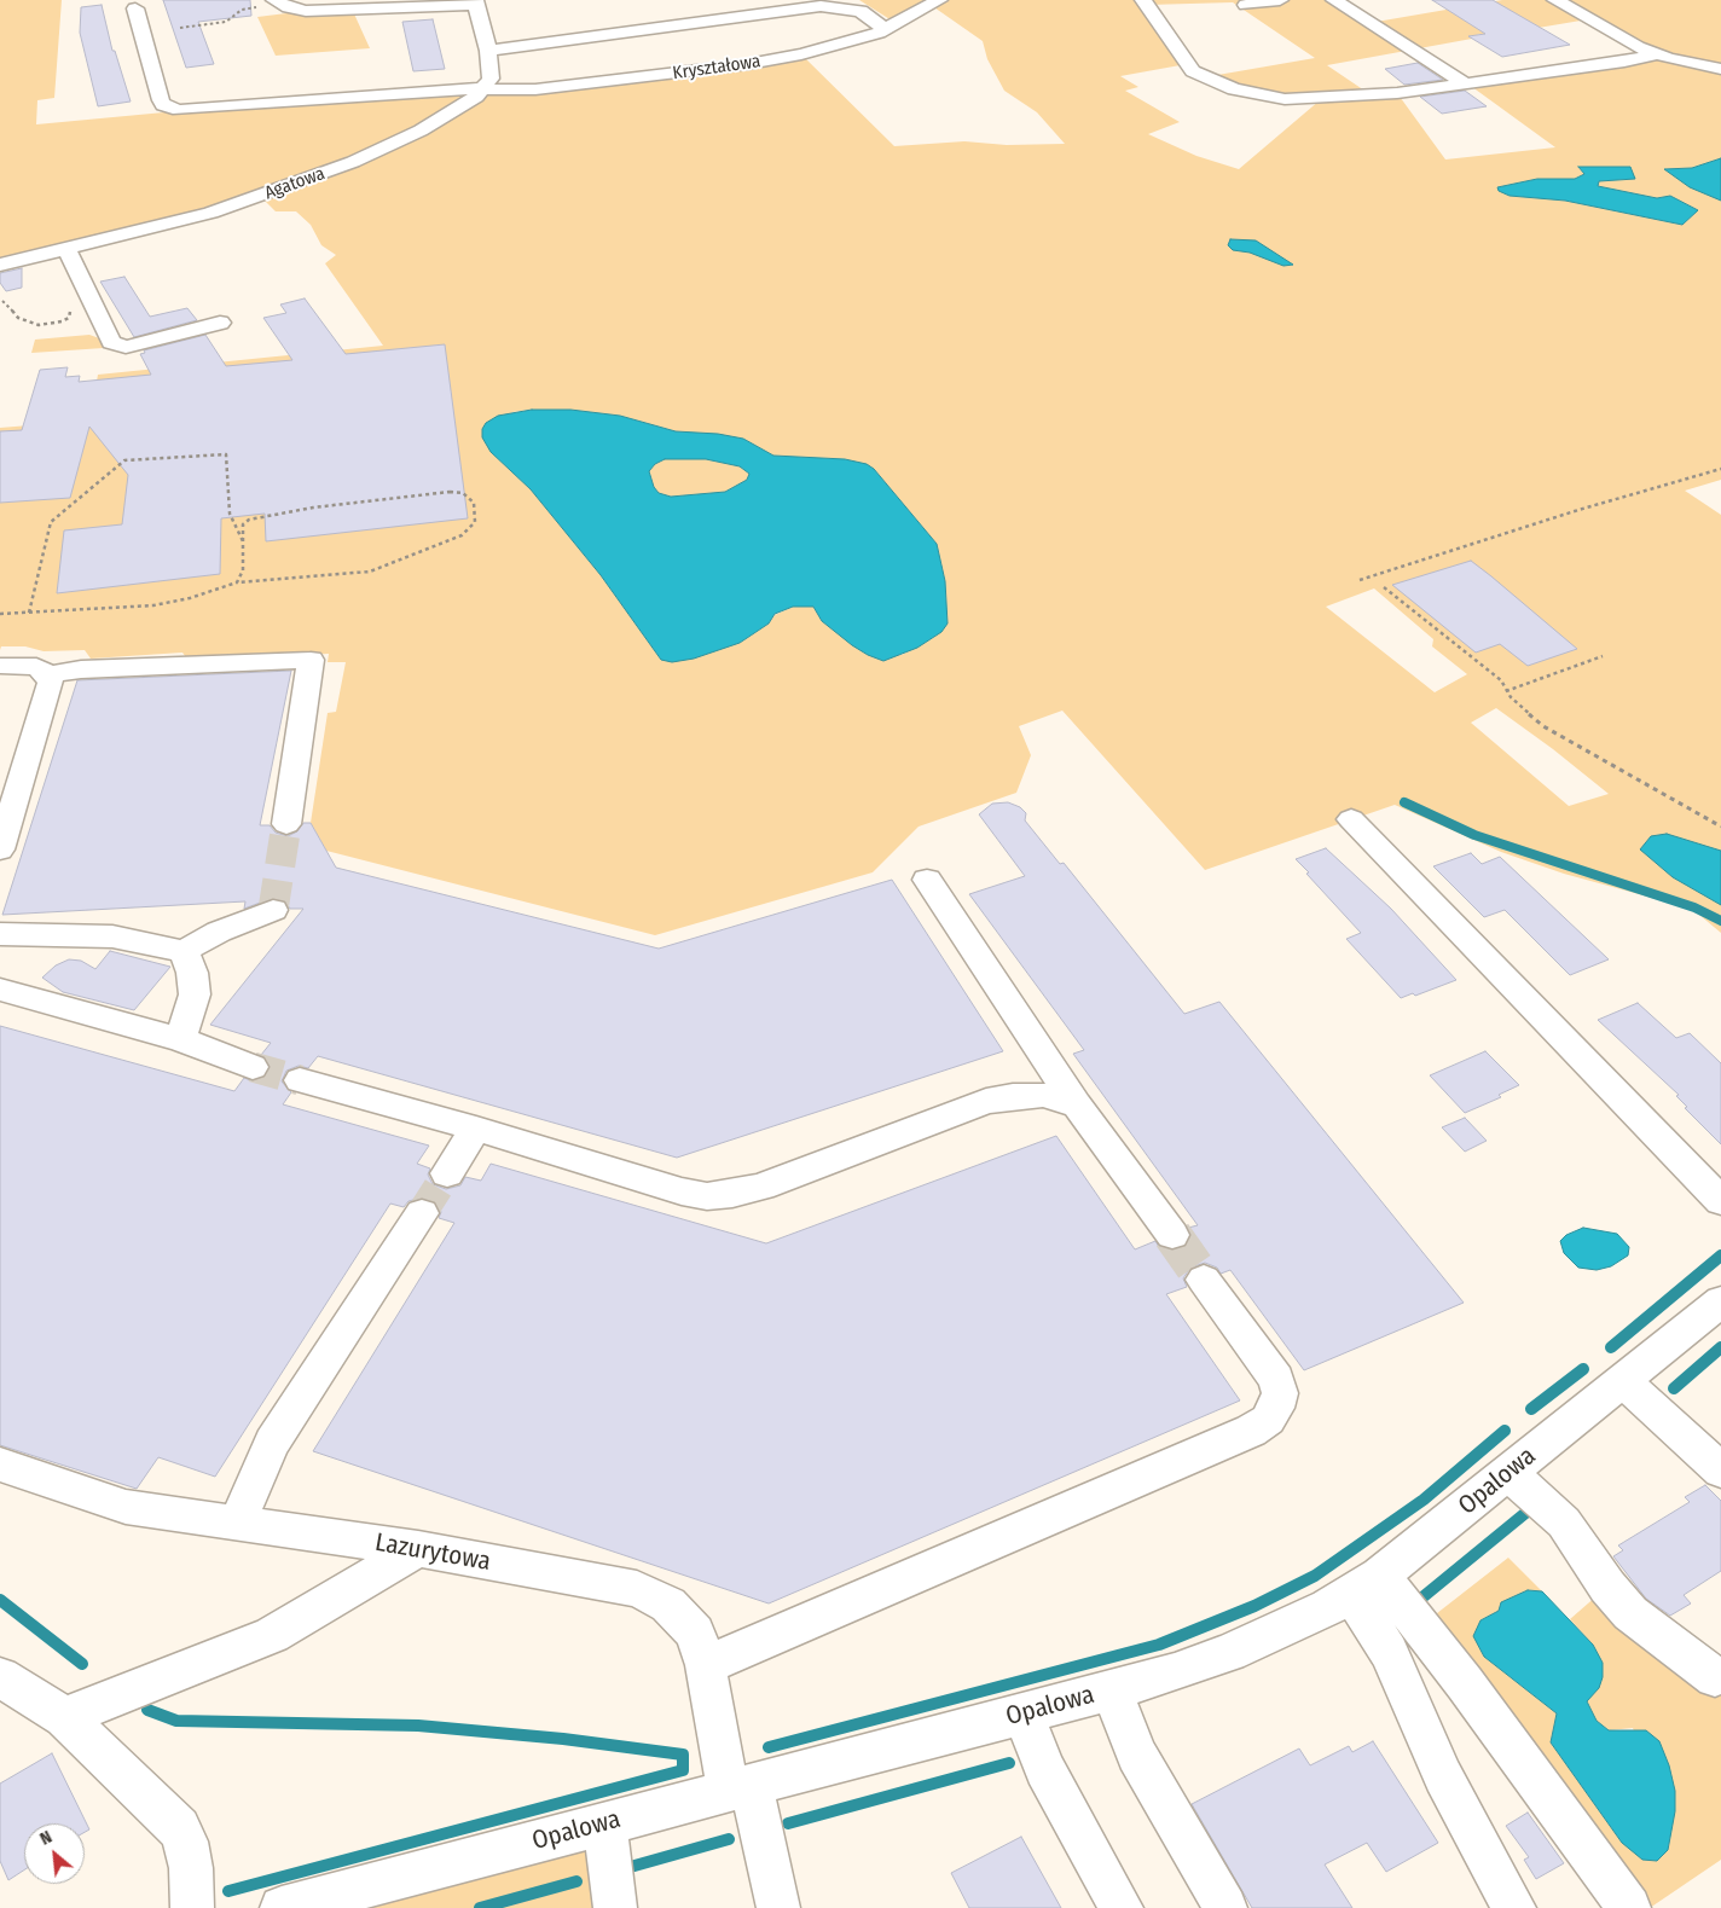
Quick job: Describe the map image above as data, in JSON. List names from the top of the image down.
{
  "streets": {
    "street": [
      "Kryształowa",
      "Agatowa",
      "Opalowa",
      "Lazurytowa"
    ]
  },
  "crossings": [
    ["Kryształowa", "Agatowa"],
    ["Opalowa", "Lazurytowa"]
  ],
  "north": "top left"
}
